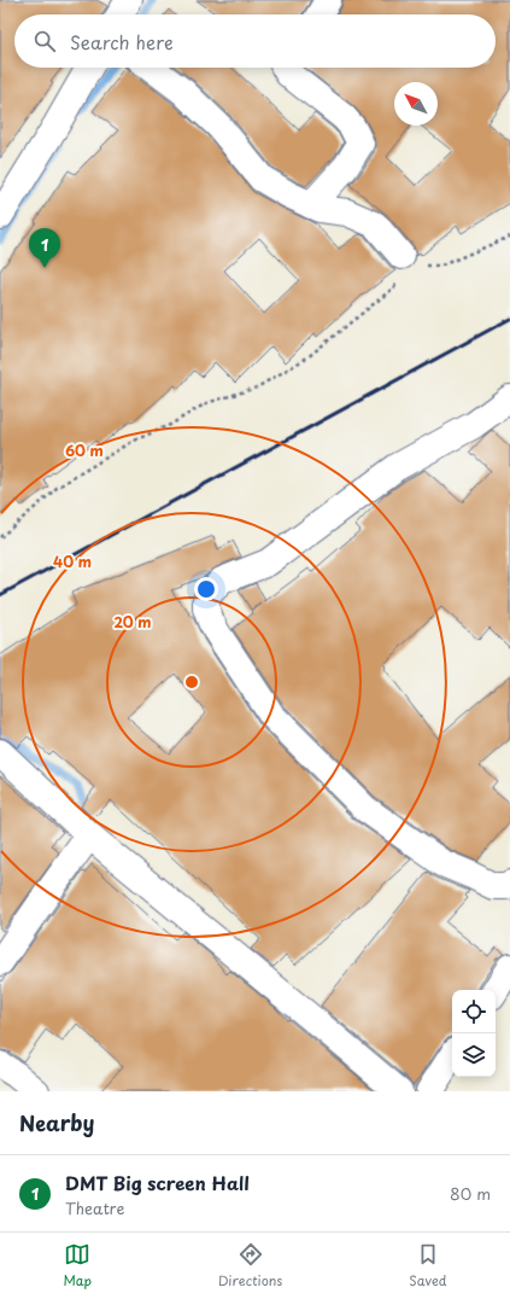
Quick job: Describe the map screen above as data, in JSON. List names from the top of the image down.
{
  "north": "top left",
  "page": {
    "search": "Search here",
    "pins": "1",
    "heading": "Nearby",
    "list": [
      {
        "mark": "1",
        "name": "DMT Big screen Hall",
        "note": "Theatre",
        "value": "80 m"
      }
    ],
    "nav": ["Map", "Directions", "Saved"]
  },
  "rings": ["60 m", "40 m", "20 m"]
}
